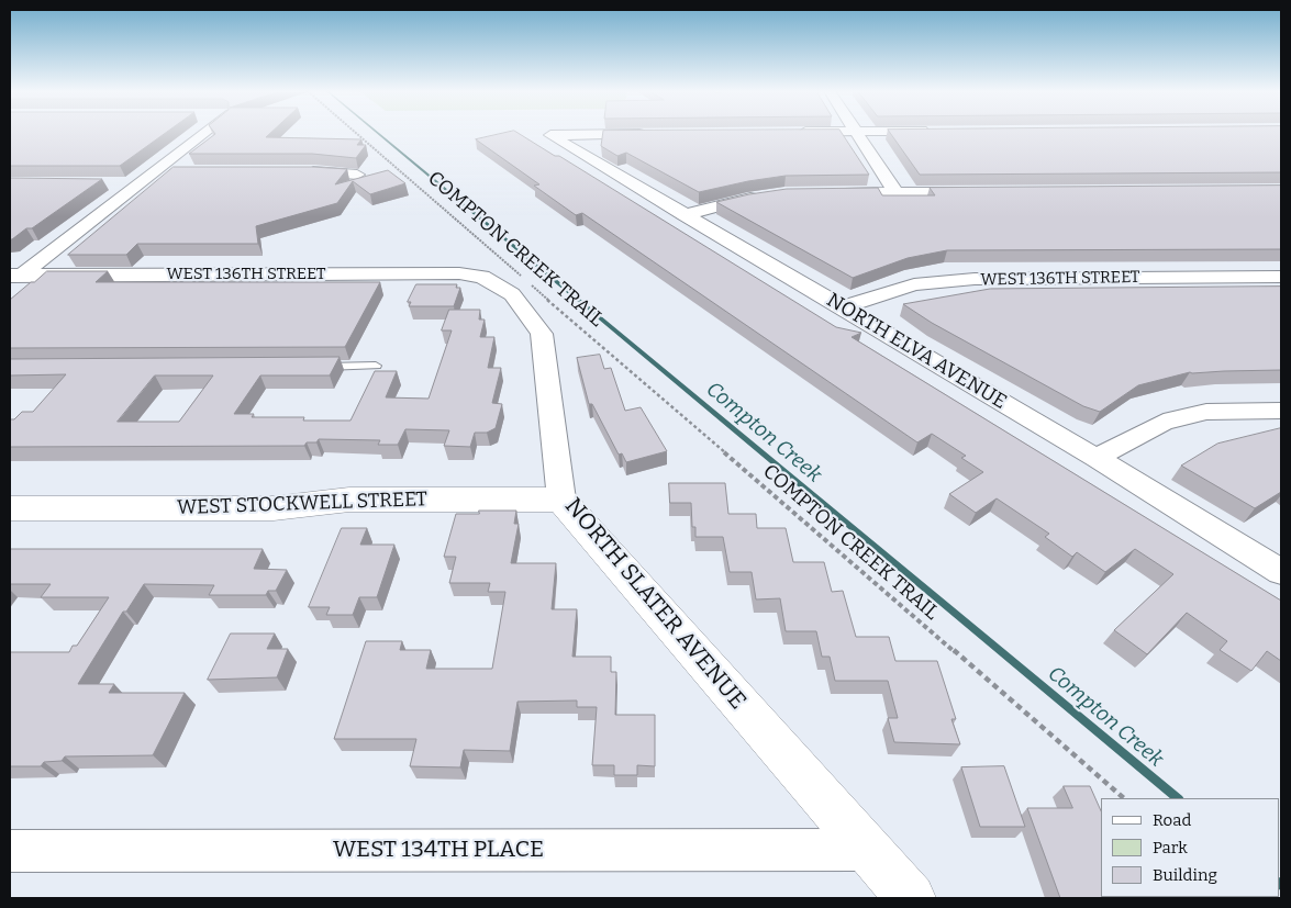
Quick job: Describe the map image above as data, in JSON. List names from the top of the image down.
{
  "streets": {
    "street": [
      "WEST 136TH STREET",
      "NORTH ELVA AVENUE",
      "WEST STOCKWELL STREET",
      "NORTH SLATER AVENUE",
      "WEST 134TH PLACE"
    ],
    "path": ["COMPTON CREEK TRAIL"]
  },
  "crossings": [
    ["WEST 136TH STREET", "NORTH ELVA AVENUE"],
    ["WEST 136TH STREET", "NORTH SLATER AVENUE"],
    ["WEST STOCKWELL STREET", "NORTH SLATER AVENUE"],
    ["NORTH SLATER AVENUE", "WEST 134TH PLACE"]
  ],
  "water": ["Compton Creek"],
  "legend": ["Road", "Park", "Building"]
}
